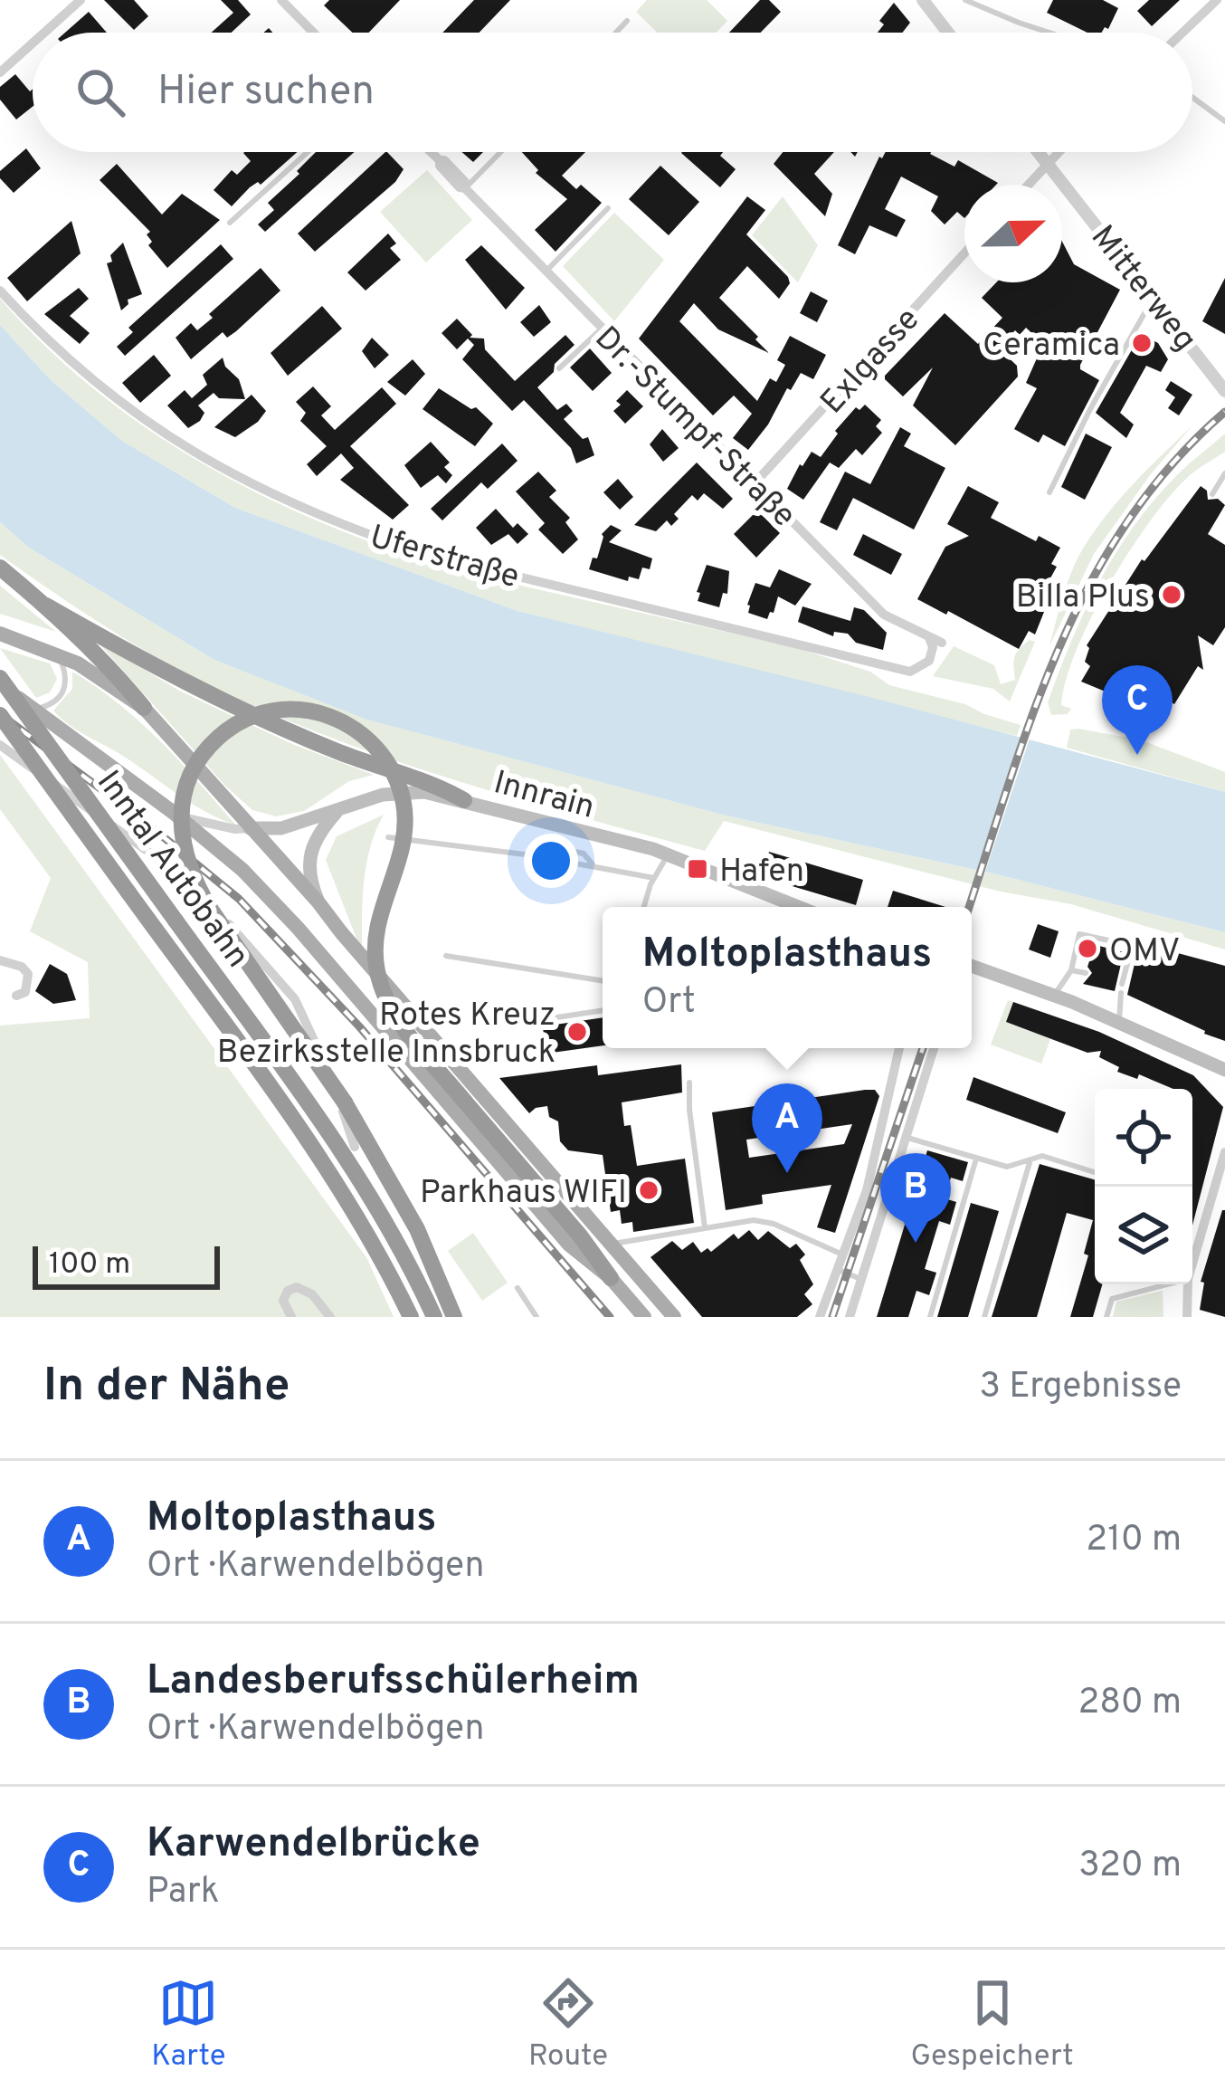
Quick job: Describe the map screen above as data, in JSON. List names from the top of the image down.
{
  "streets": {
    "highway": ["Inntal Autobahn"],
    "main road": ["Innrain"],
    "street": [
      "Mitterweg",
      "Exlgasse",
      "Dr.-Stumpf-Straße",
      "Uferstraße"
    ]
  },
  "crossings": [
    ["Exlgasse", "Dr.-Stumpf-Straße"],
    ["Dr.-Stumpf-Straße", "Uferstraße"]
  ],
  "places": {
    "other": [
      "Ceramica",
      "Billa Plus",
      "OMV",
      "Rotes Kreuz Bezirksstelle Innsbruck",
      "Parkhaus WIFI"
    ],
    "transit": ["Hafen"]
  },
  "scale_bar": "100 m",
  "north": "right",
  "page": {
    "search": "Hier suchen",
    "pins": ["C", "A", "B"],
    "popup": ["Moltoplasthaus", "Ort"],
    "scale": "100 m",
    "heading": ["In der Nähe", "3 Ergebnisse"],
    "list": [
      {
        "mark": "A",
        "name": "Moltoplasthaus",
        "note": "Ort · Karwendelbögen",
        "value": "210 m"
      },
      {
        "mark": "B",
        "name": "Landesberufsschülerheim",
        "note": "Ort · Karwendelbögen",
        "value": "280 m"
      },
      {
        "mark": "C",
        "name": "Karwendelbrücke",
        "note": "Park",
        "value": "320 m"
      }
    ],
    "nav": ["Karte", "Route", "Gespeichert"]
  }
}
